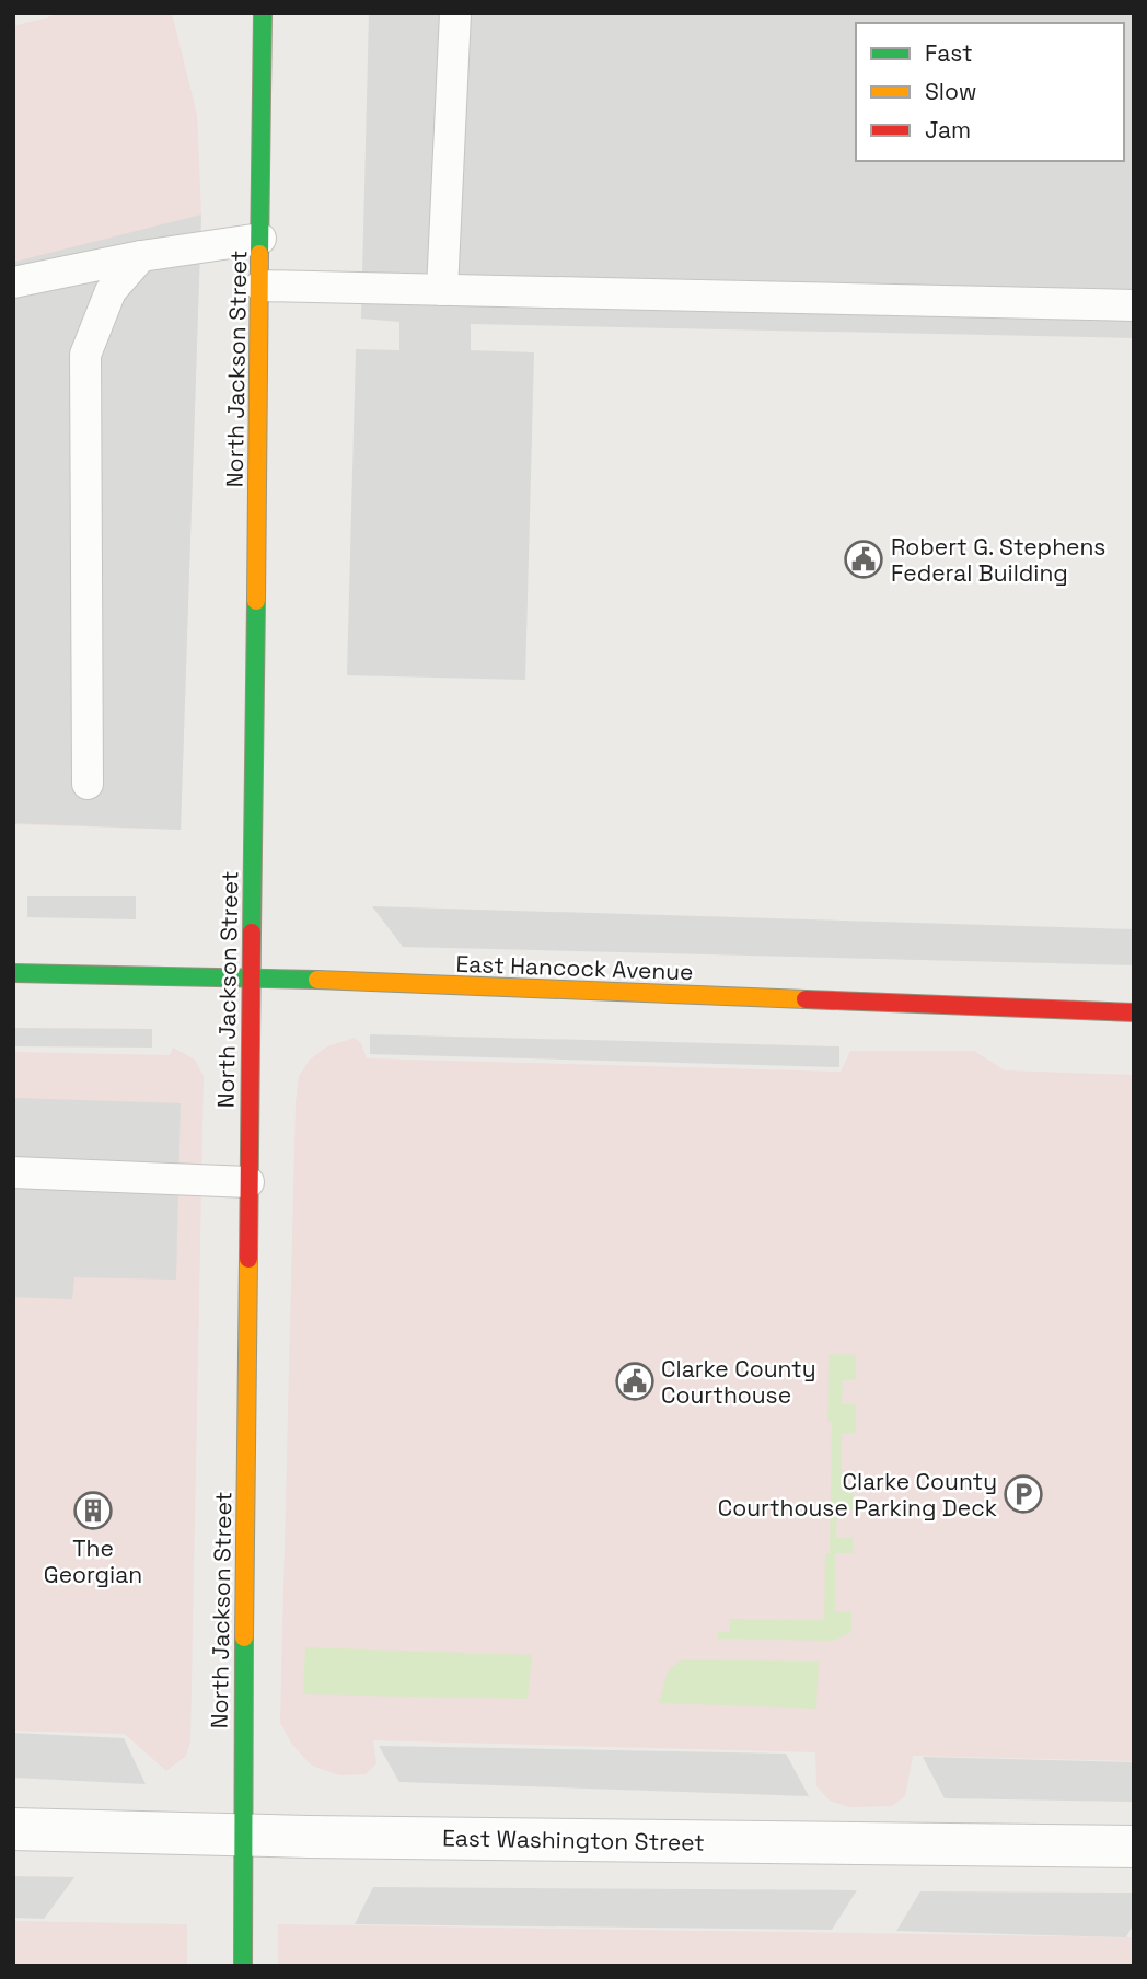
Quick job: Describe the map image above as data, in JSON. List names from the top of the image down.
{
  "streets": {
    "street": ["North Jackson Street", "East Hancock Avenue", "East Washington Street"]
  },
  "crossings": [
    ["North Jackson Street", "East Hancock Avenue"],
    ["North Jackson Street", "East Washington Street"]
  ],
  "places": {
    "public building": ["Robert G. Stephens Federal Building", "Clarke County Courthouse"],
    "parking": ["Clarke County Courthouse Parking Deck"],
    "building": ["The Georgian"]
  },
  "legend": ["Fast", "Slow", "Jam"]
}
